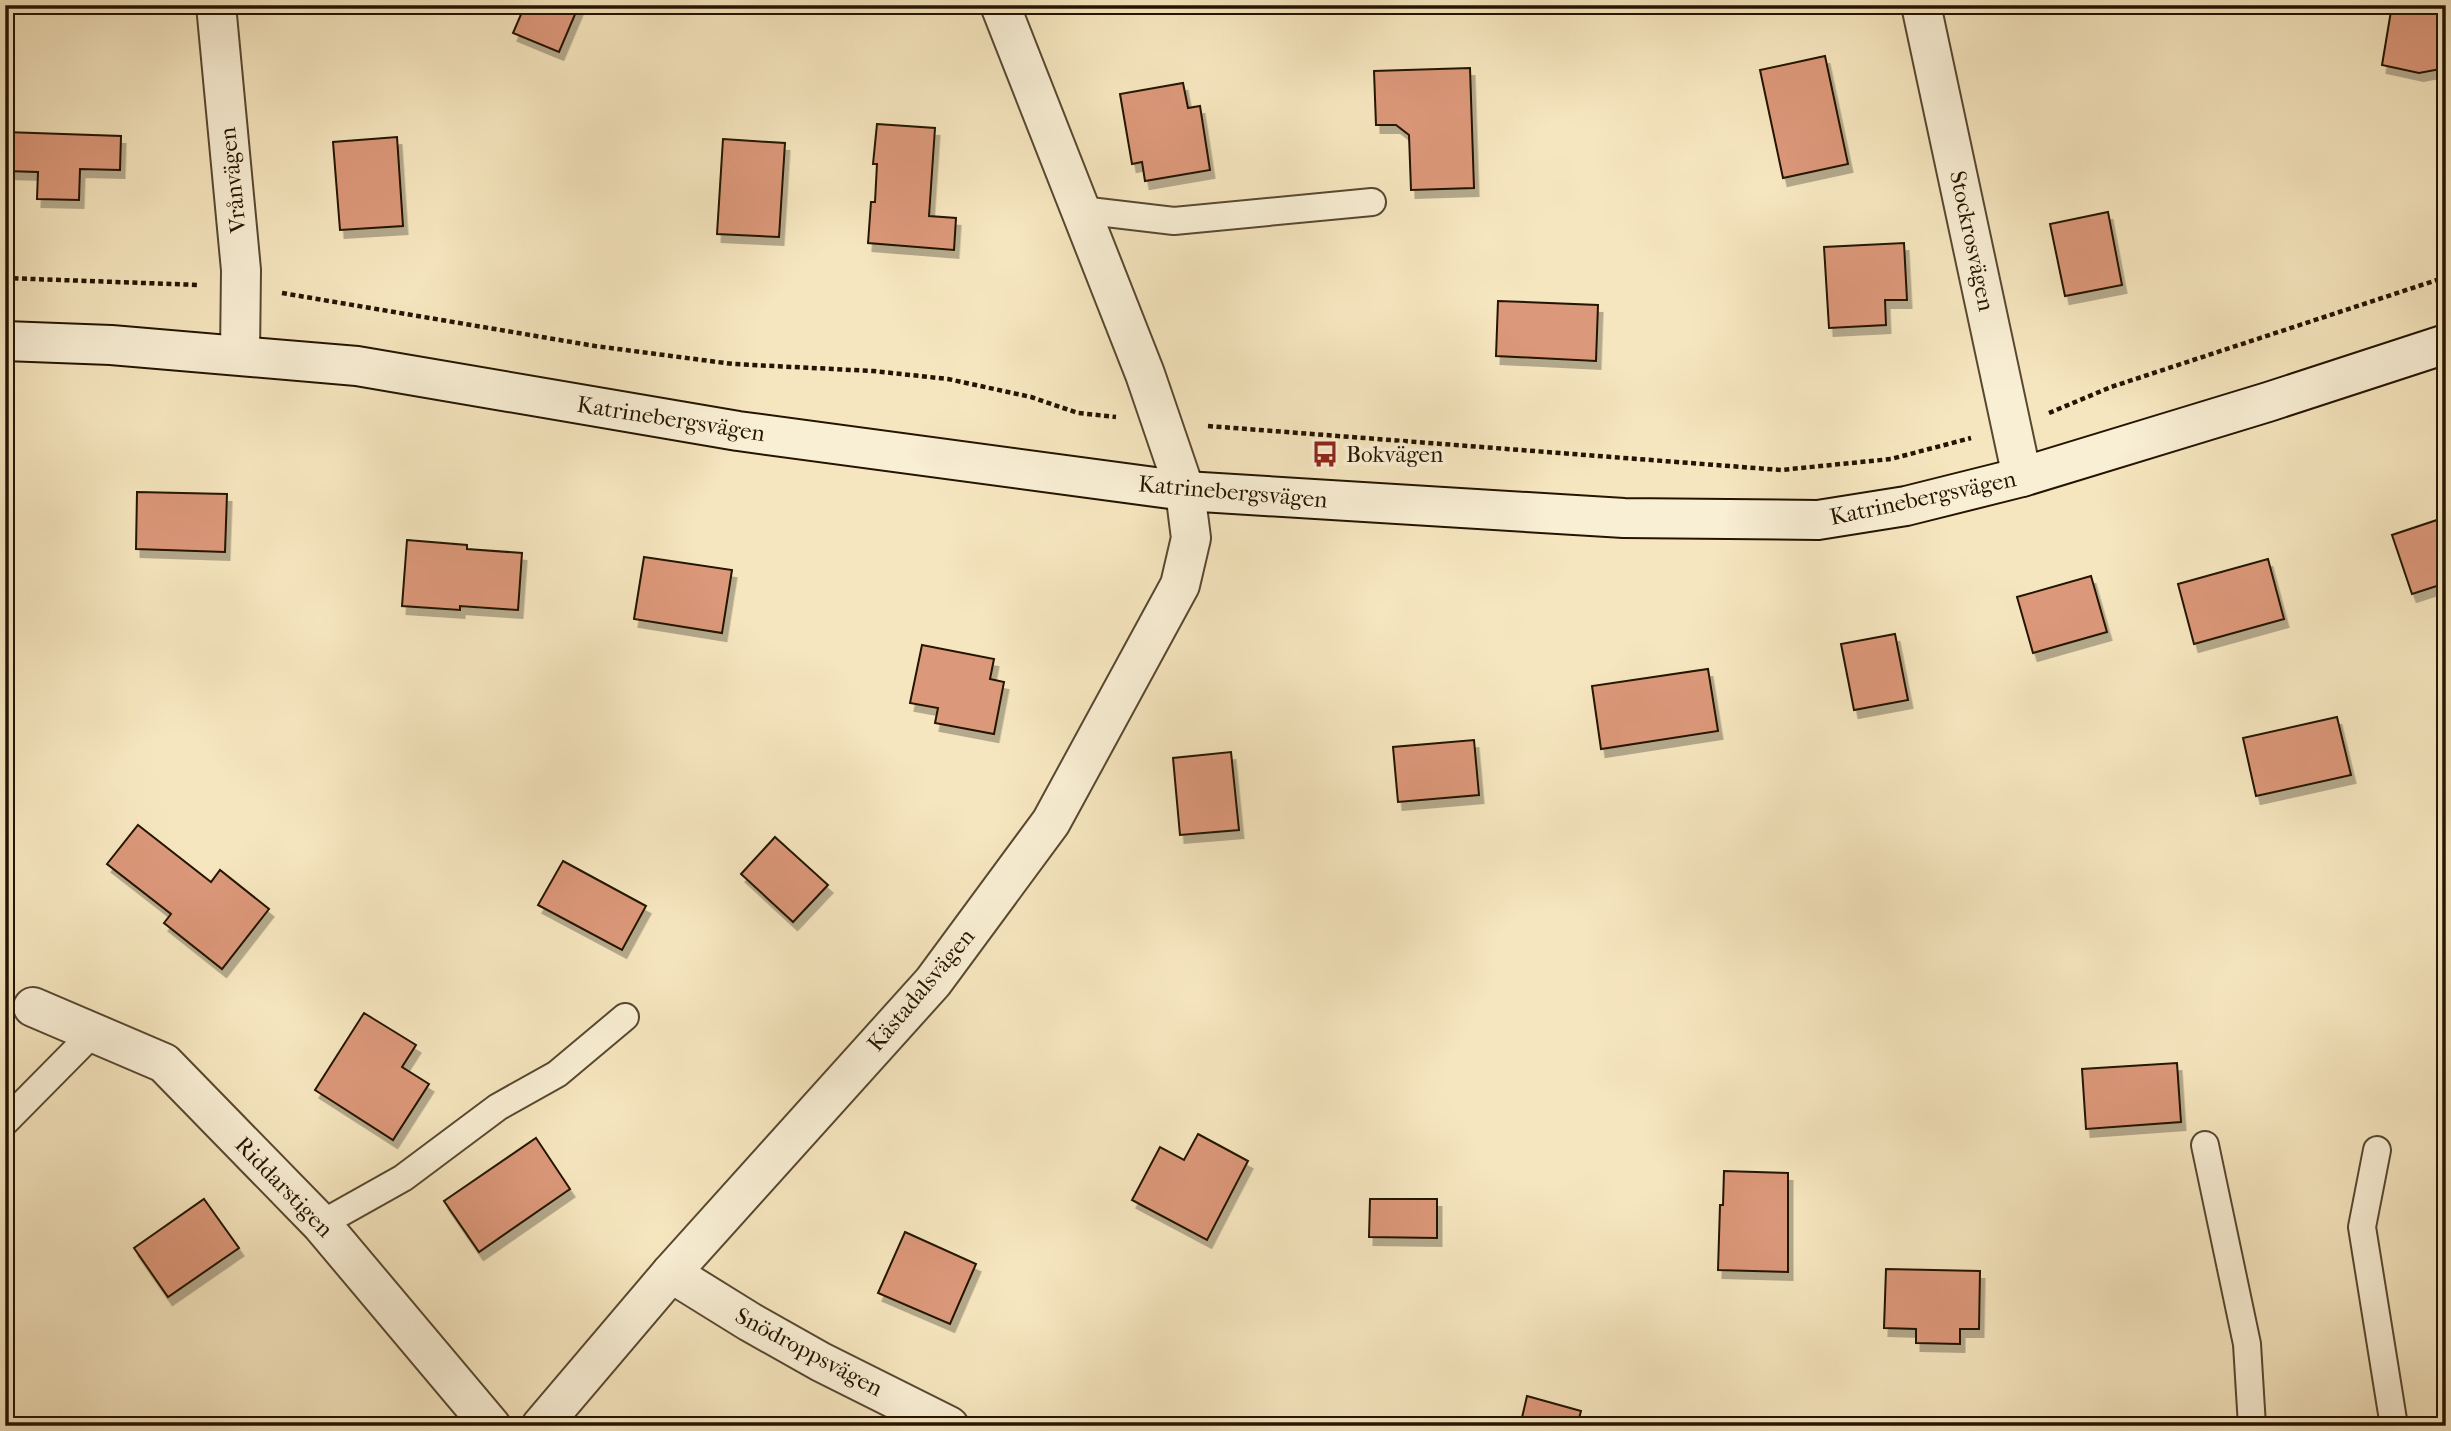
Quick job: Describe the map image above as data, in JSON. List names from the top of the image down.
{
  "streets": {
    "street": [
      "Vrånvägen",
      "Stockrosvägen",
      "Katrinebergsvägen",
      "Kästadalsvägen",
      "Riddarstigen",
      "Snödroppsvägen"
    ]
  },
  "crossings": [
    ["Vrånvägen", "Katrinebergsvägen"],
    ["Stockrosvägen", "Katrinebergsvägen"],
    ["Katrinebergsvägen", "Kästadalsvägen"],
    ["Kästadalsvägen", "Snödroppsvägen"]
  ],
  "places": {
    "bus stop": ["Bokvägen"]
  }
}
